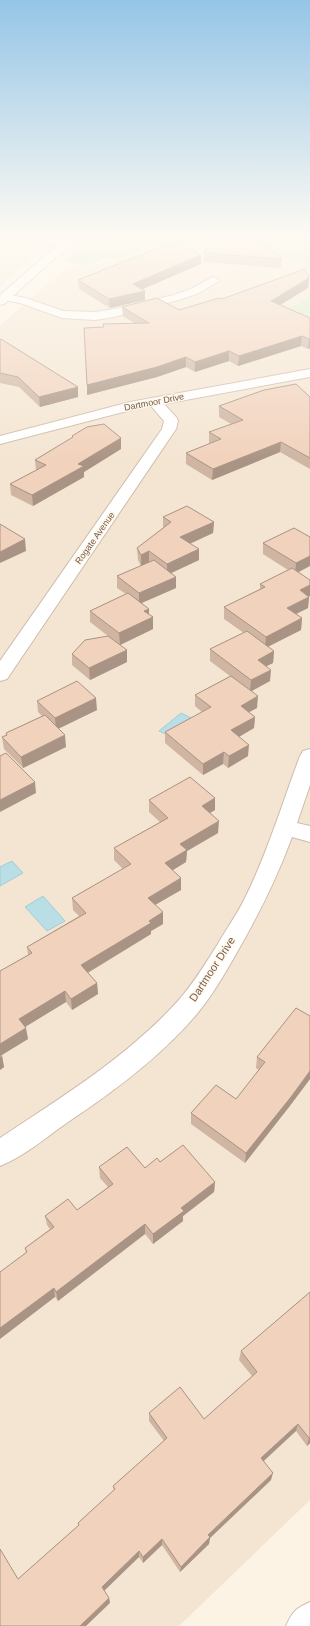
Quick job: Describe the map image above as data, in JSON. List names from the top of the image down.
{
  "streets": {
    "street": ["Dartmoor Drive", "Rogate Avenue"]
  },
  "crossings": [
    ["Dartmoor Drive", "Rogate Avenue"]
  ]
}
